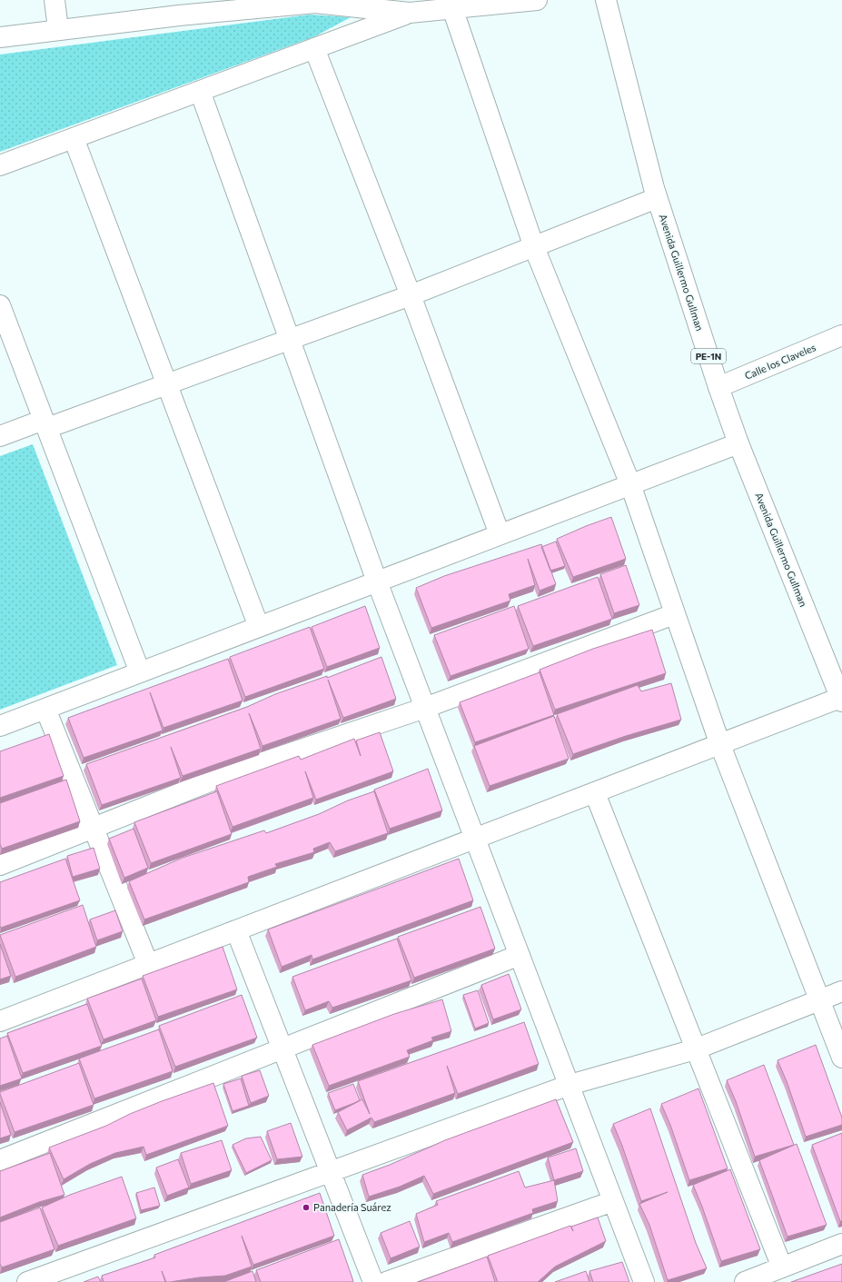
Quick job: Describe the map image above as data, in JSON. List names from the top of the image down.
{
  "streets": {
    "street": ["Avenida Guillermo Gullman", "PE-1N", "Calle los Claveles"]
  },
  "crossings": [
    ["Avenida Guillermo Gullman", "Calle los Claveles"]
  ],
  "places": ["Panadería Suárez"]
}
